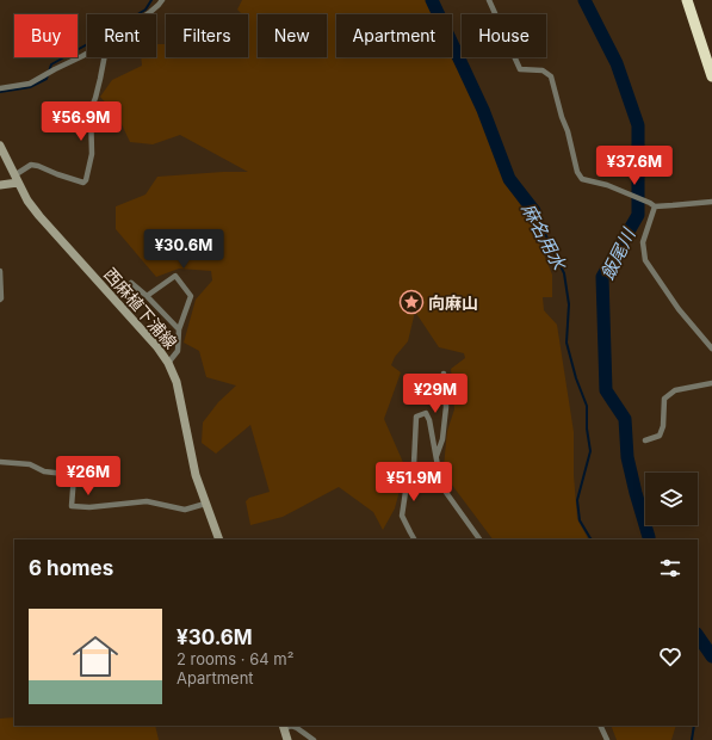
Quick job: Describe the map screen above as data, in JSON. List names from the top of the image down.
{
  "streets": {
    "main road": ["西麻植下浦線"]
  },
  "water": ["麻名用水", "飯尾川"],
  "places": {
    "place": ["向麻山"]
  },
  "page": {
    "chip": [
      "Buy",
      "Rent",
      "Filters",
      "New",
      "Apartment",
      "House"
    ],
    "price": [
      "¥56.9M",
      "¥37.6M",
      "¥30.6M",
      "¥29M",
      "¥26M",
      "¥51.9M"
    ],
    "heading": "6 homes",
    "list": [
      {
        "name": "¥30.6M",
        "note": "2 rooms · 64 m² · Apartment"
      }
    ]
  }
}
